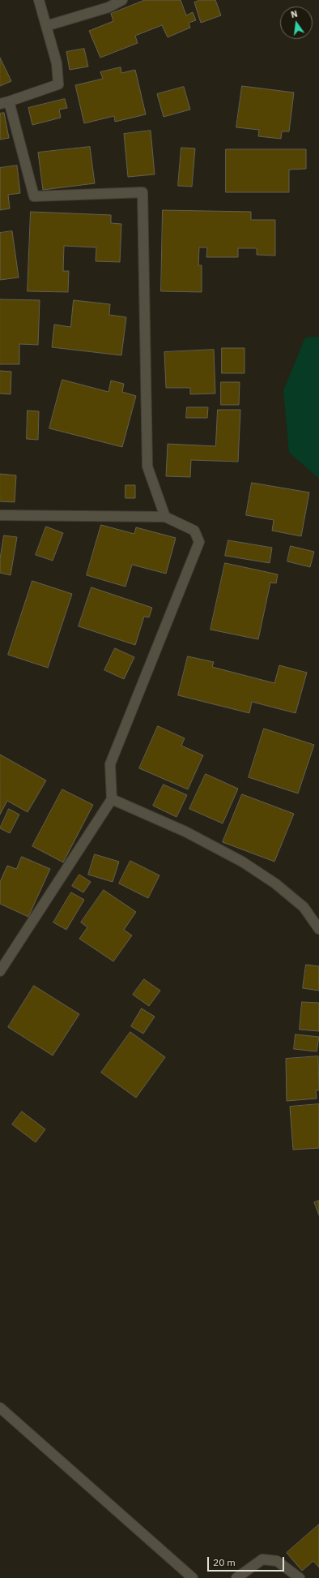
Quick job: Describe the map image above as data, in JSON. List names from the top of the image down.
{
  "scale_bar": "20 m",
  "north": "top"
}
